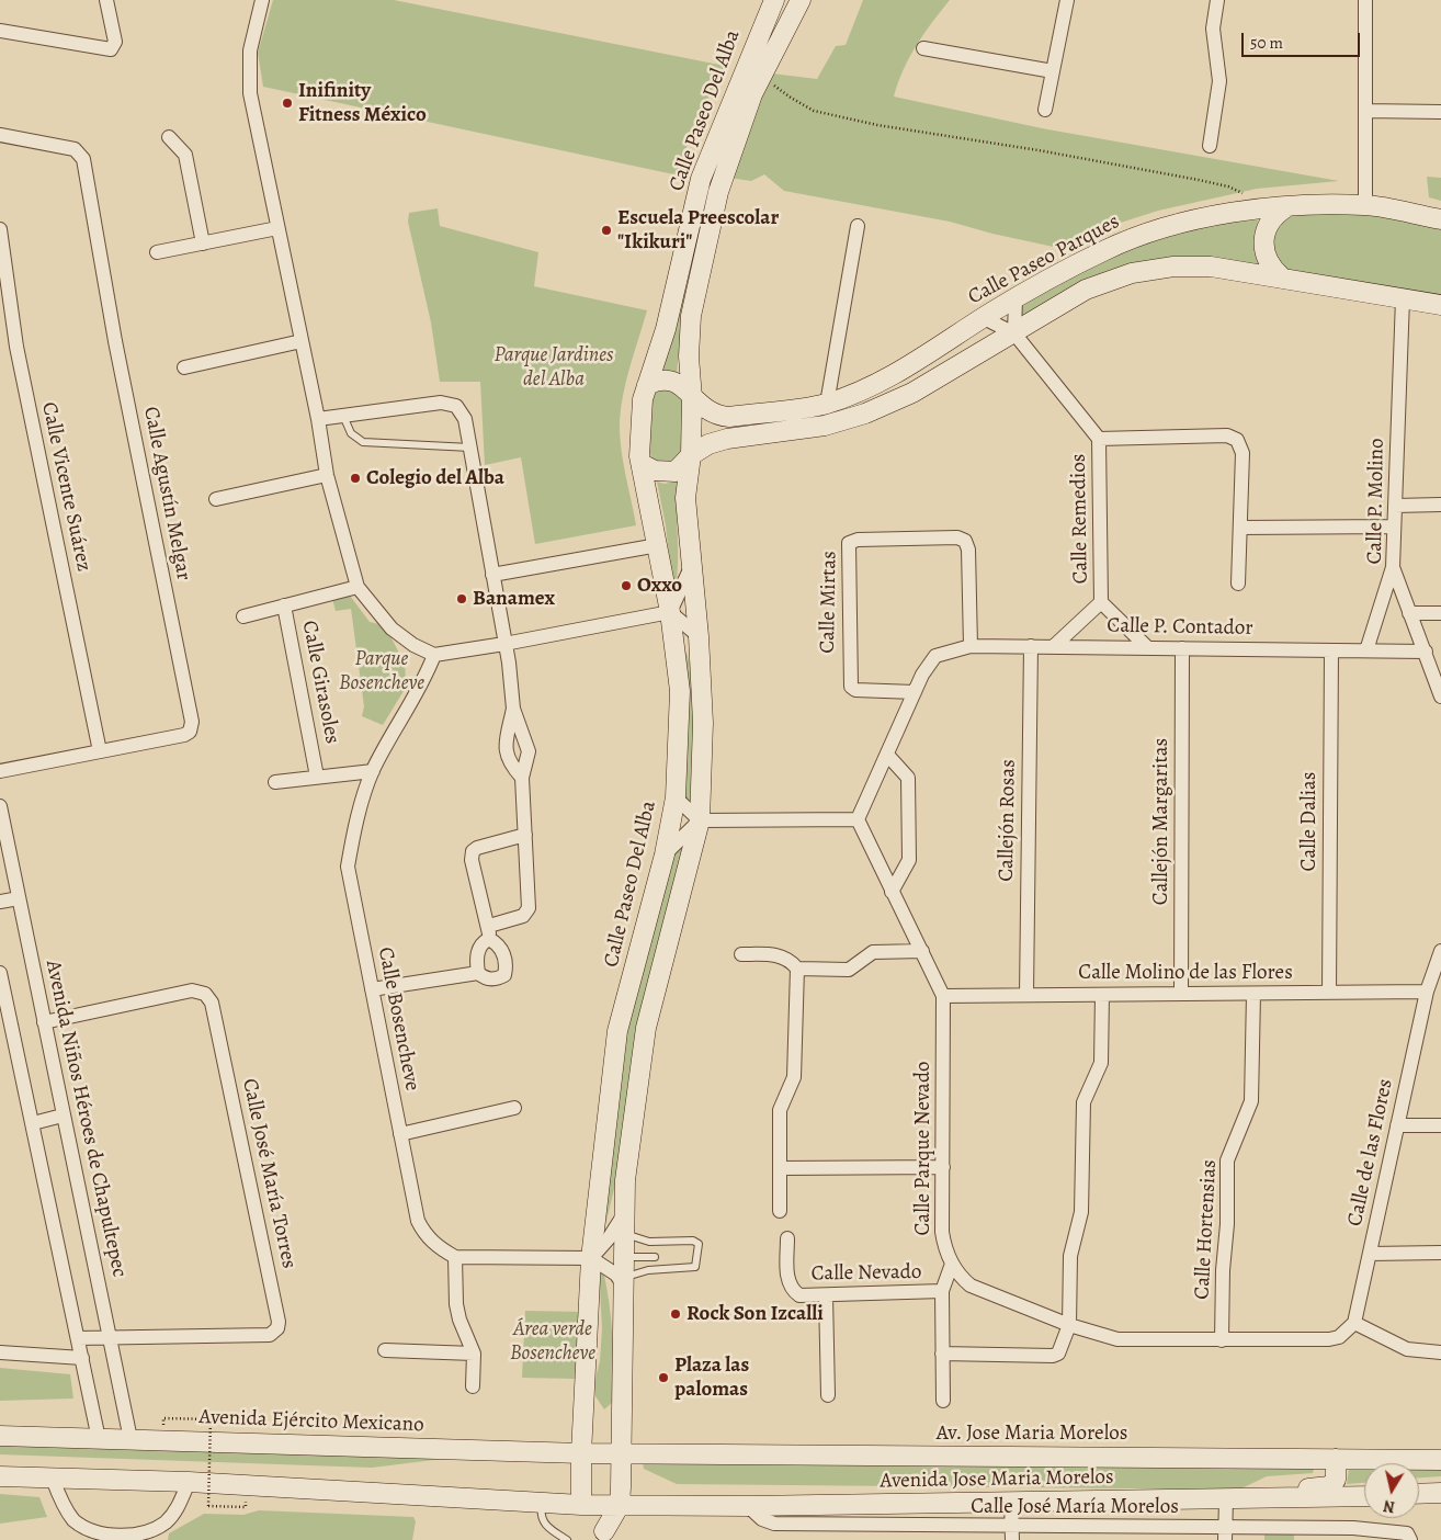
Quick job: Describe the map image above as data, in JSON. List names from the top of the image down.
{
  "streets": {
    "street": [
      "Calle Paseo Del Alba",
      "Calle Paseo Parques",
      "Calle Vicente Suárez",
      "Calle Agustín Melgar",
      "Calle P. Molino",
      "Calle Remedios",
      "Calle Mirtas",
      "Calle P. Contador",
      "Calle Girasoles",
      "Callejón Rosas",
      "Callejón Margaritas",
      "Calle Dalias",
      "Calle Molino de las Flores",
      "Calle Bosencheve",
      "Avenida Niños Héroes de Chapultepec",
      "Calle Parque Nevado",
      "Calle de las Flores",
      "Calle José María Torres",
      "Calle Hortensias",
      "Calle Nevado",
      "Avenida Ejército Mexicano",
      "Av. Jose Maria Morelos",
      "Avenida Jose Maria Morelos",
      "Calle José María Morelos"
    ]
  },
  "crossings": [
    ["Calle Paseo Del Alba", "Calle Paseo Parques"],
    ["Calle Paseo Del Alba", "Avenida Ejército Mexicano"],
    ["Calle Paseo Del Alba", "Av. Jose Maria Morelos"],
    ["Calle Paseo Del Alba", "Avenida Jose Maria Morelos"],
    ["Calle Paseo Parques", "Calle Remedios"],
    ["Calle Vicente Suárez", "Calle Agustín Melgar"],
    ["Calle P. Molino", "Calle P. Contador"],
    ["Calle Remedios", "Calle P. Contador"],
    ["Calle Mirtas", "Calle P. Contador"],
    ["Calle P. Contador", "Callejón Rosas"],
    ["Calle P. Contador", "Callejón Margaritas"],
    ["Calle P. Contador", "Calle Dalias"],
    ["Calle Girasoles", "Calle Bosencheve"],
    ["Callejón Rosas", "Calle Molino de las Flores"],
    ["Callejón Margaritas", "Calle Molino de las Flores"],
    ["Calle Dalias", "Calle Molino de las Flores"],
    ["Calle Molino de las Flores", "Calle Parque Nevado"],
    ["Calle Molino de las Flores", "Calle de las Flores"],
    ["Calle Molino de las Flores", "Calle Hortensias"],
    ["Avenida Niños Héroes de Chapultepec", "Calle José María Torres"],
    ["Avenida Niños Héroes de Chapultepec", "Avenida Ejército Mexicano"],
    ["Calle Parque Nevado", "Calle de las Flores"],
    ["Calle Parque Nevado", "Calle Hortensias"],
    ["Avenida Ejército Mexicano", "Av. Jose Maria Morelos"],
    ["Avenida Jose Maria Morelos", "Calle José María Morelos"]
  ],
  "parks": ["Parque Jardines del Alba", "Parque Bosencheve", "Área verde Bosencheve"],
  "places": [
    "Inifinity Fitness México",
    "Escuela Preescolar \"Ikikuri\"",
    "Colegio del Alba",
    "Oxxo",
    "Banamex",
    "Rock Son Izcalli",
    "Plaza las palomas"
  ],
  "scale_bar": "50 m",
  "north": "bottom"
}
